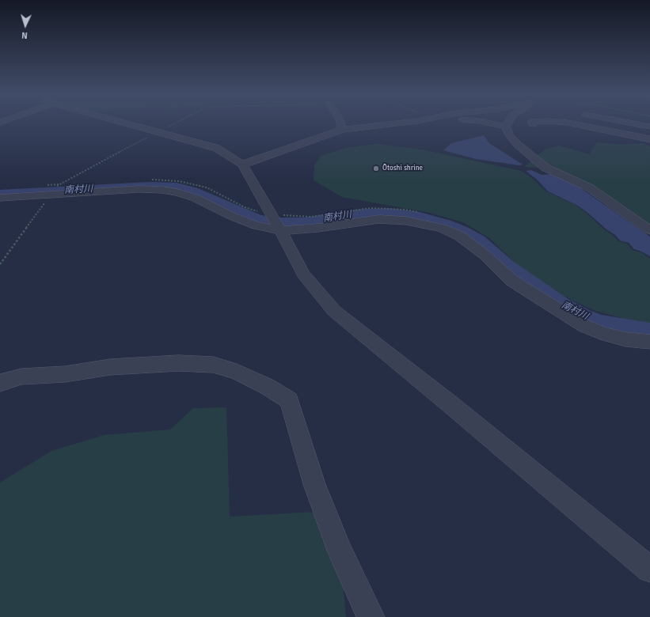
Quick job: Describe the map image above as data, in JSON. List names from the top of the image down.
{
  "water": ["南村川"],
  "places": ["Ōtoshi shrine"],
  "north": "bottom"
}
